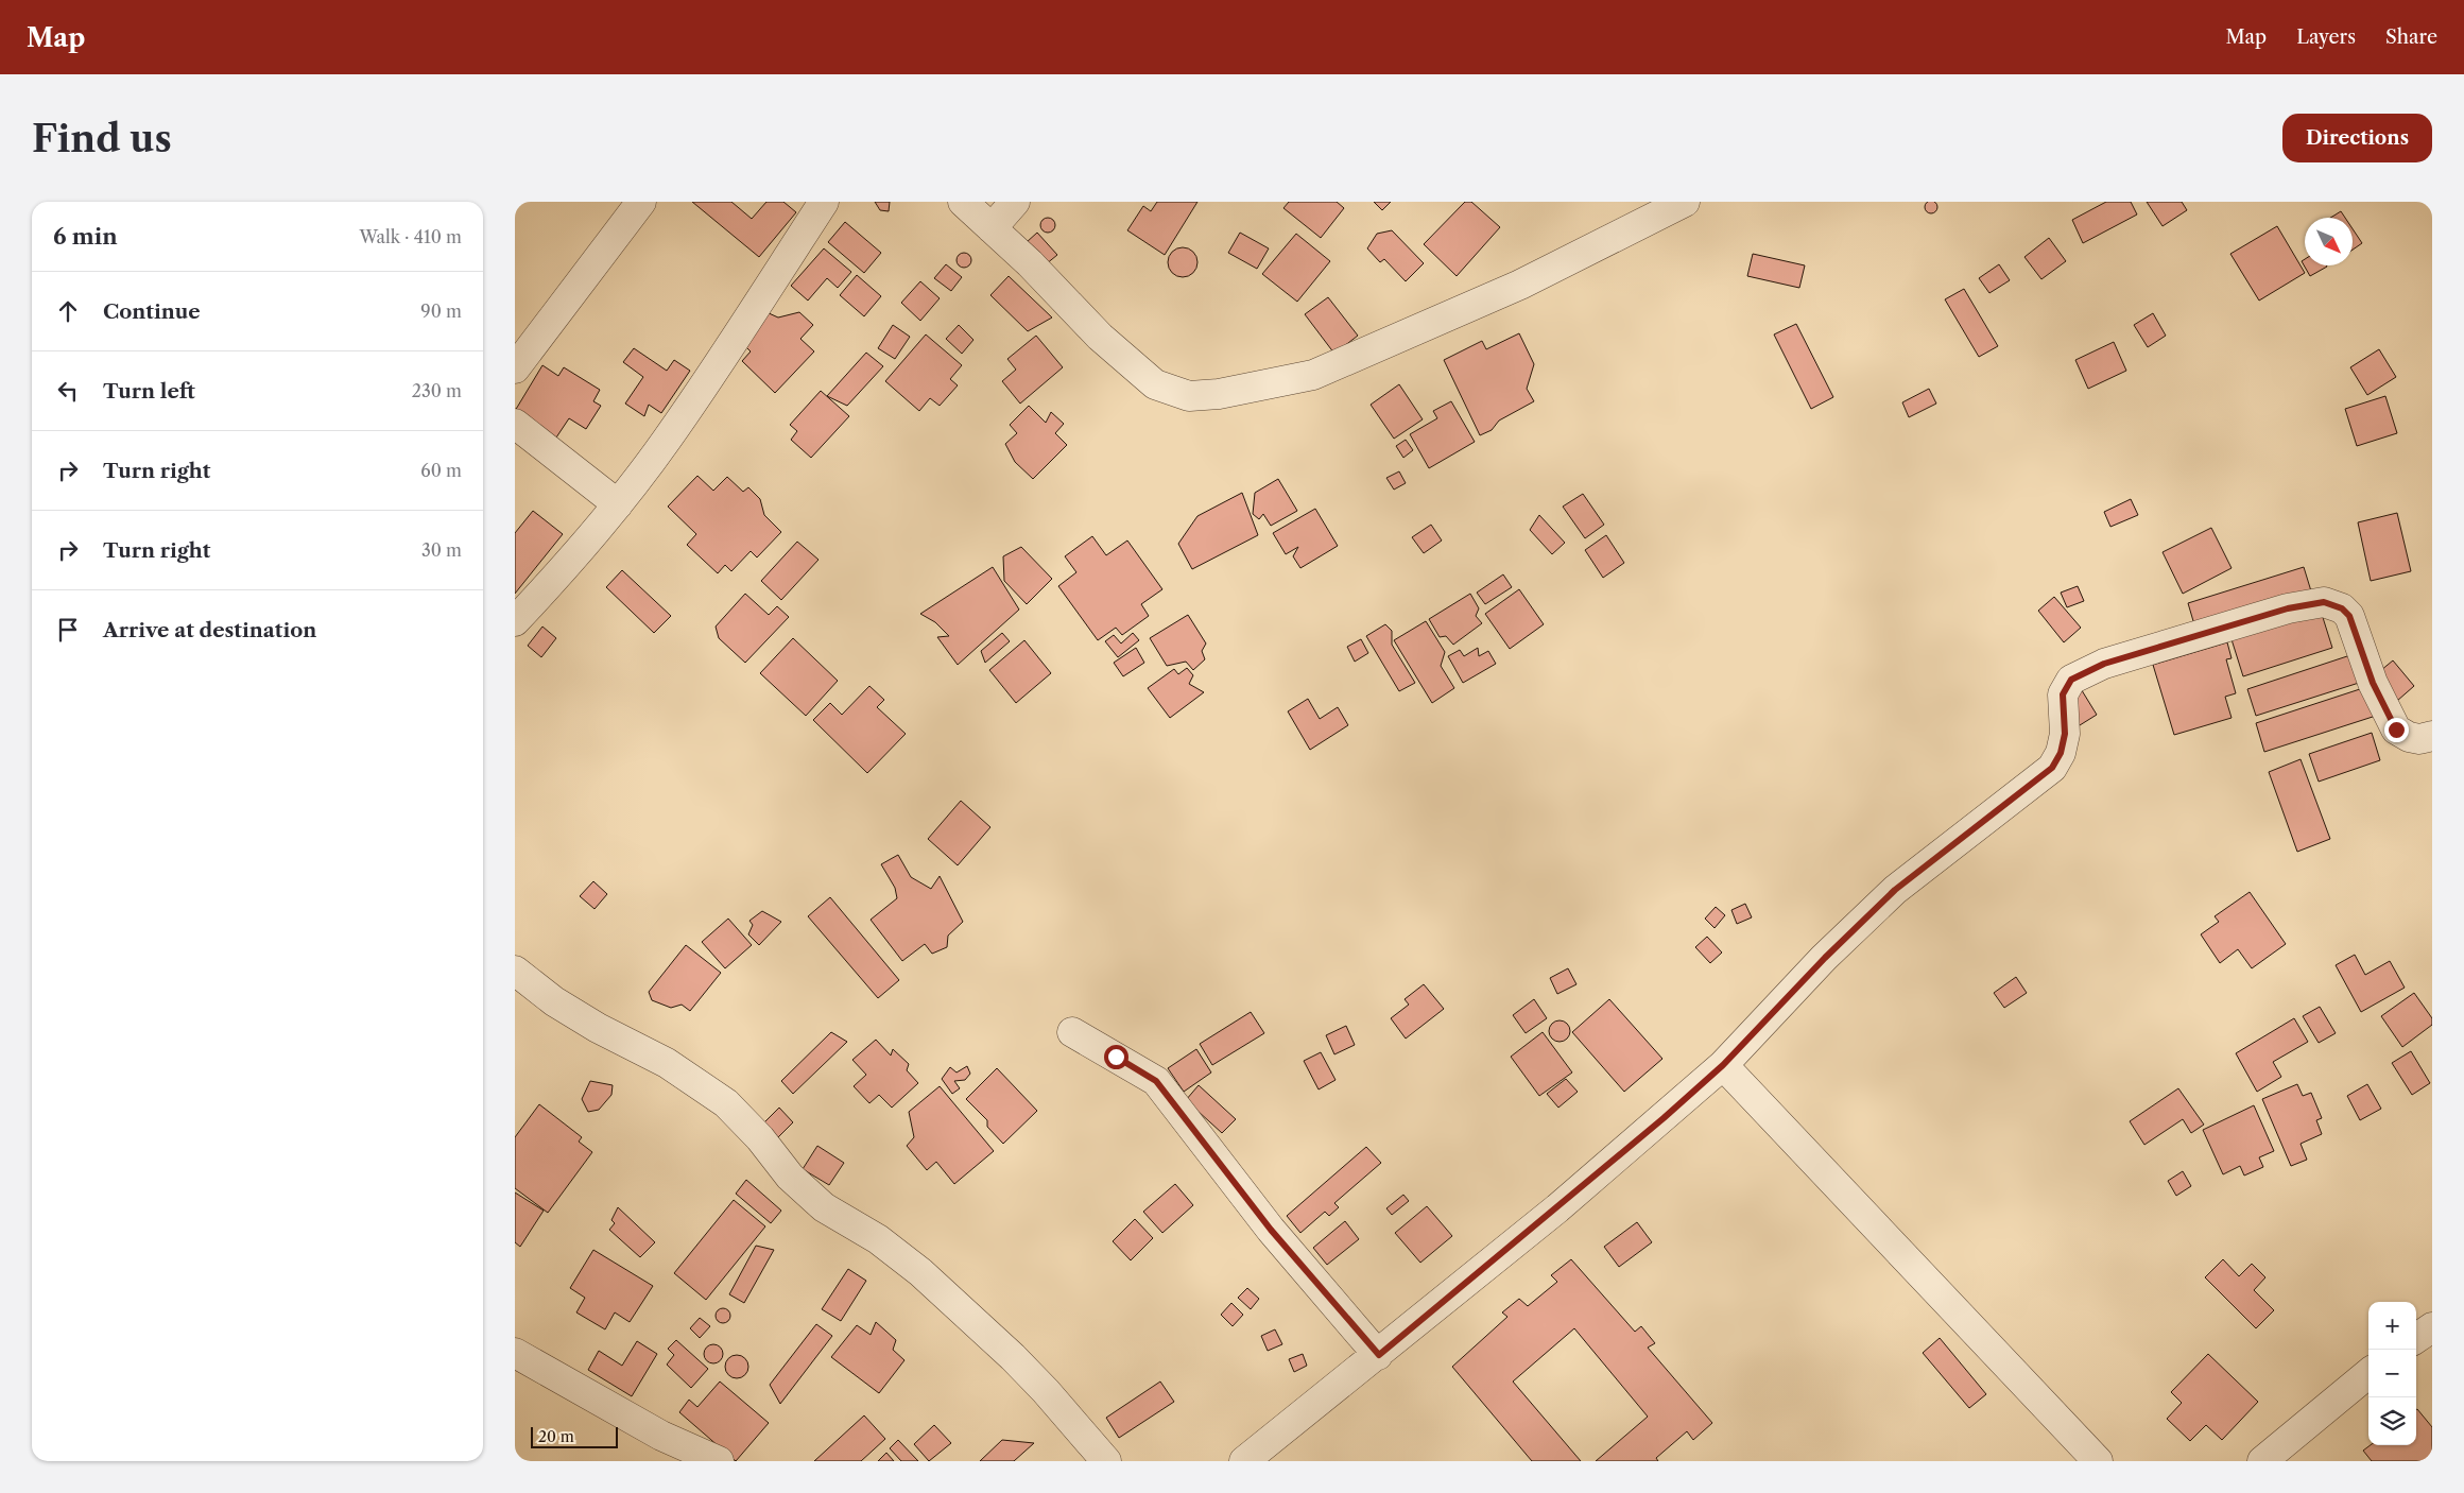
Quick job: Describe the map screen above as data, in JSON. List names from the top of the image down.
{
  "scale_bar": "20 m",
  "north": "bottom right",
  "page": {
    "header": "Map",
    "nav": ["Map", "Layers", "Share"],
    "buttons": "Directions",
    "title": "Find us",
    "heading": ["6 min", "Walk · 410 m"],
    "list": [
      ["Continue", "90 m"],
      ["Turn left", "230 m"],
      ["Turn right", "60 m"],
      ["Turn right", "30 m"],
      "Arrive at destination"
    ],
    "map_buttons": ["+", "−"],
    "scale": "20 m"
  }
}
